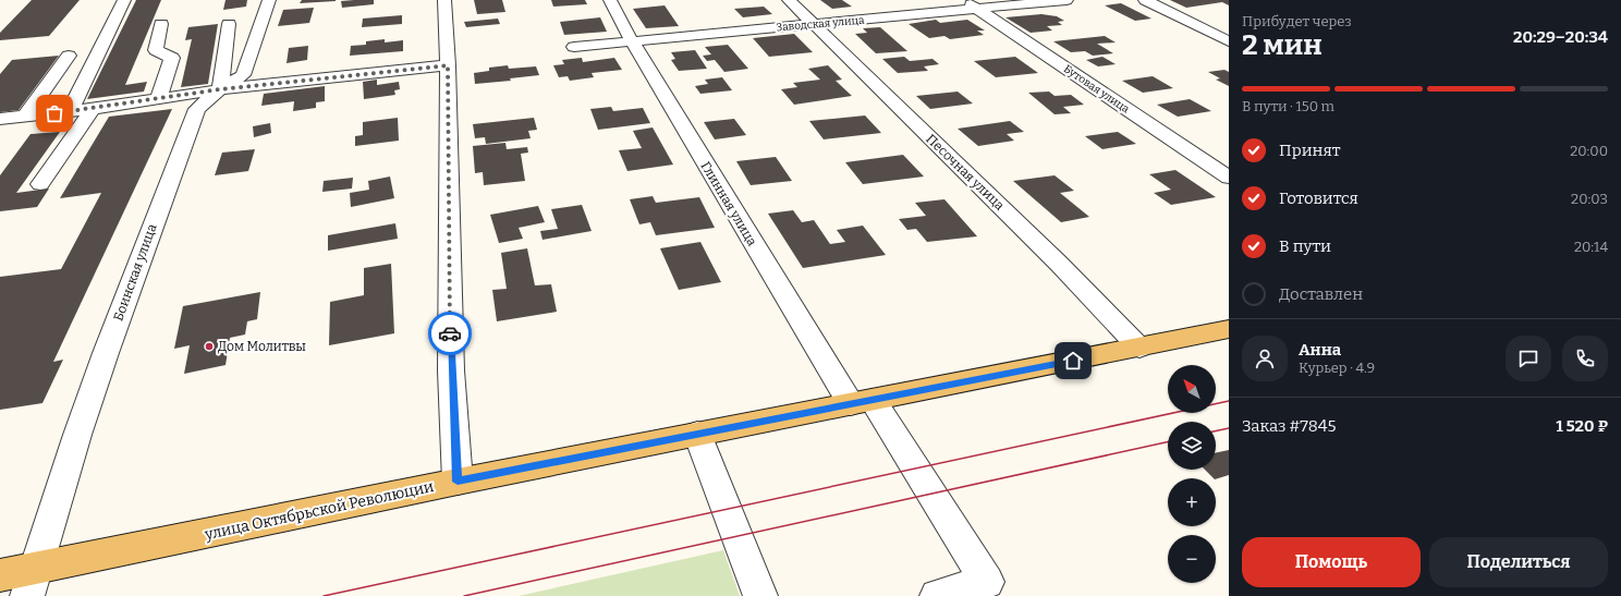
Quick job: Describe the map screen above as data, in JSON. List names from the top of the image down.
{
  "streets": {
    "main road": ["улица Октябрьской Революции"],
    "street": [
      "Заводская улица",
      "Бутовая улица",
      "Песочная улица",
      "Глинная улица",
      "Боинская улица"
    ]
  },
  "crossings": [
    ["Заводская улица", "Бутовая улица"],
    ["Заводская улица", "Песочная улица"],
    ["Заводская улица", "Глинная улица"],
    ["Песочная улица", "улица Октябрьской Революции"],
    ["Глинная улица", "улица Октябрьской Революции"],
    ["Боинская улица", "улица Октябрьской Революции"]
  ],
  "places": ["Дом Молитвы"],
  "north": "top left",
  "page": {
    "heading": ["2 мин", "Прибудет через", "20:29–20:34"],
    "panel": [
      "Анна",
      "Курьер · 4.9",
      "Заказ #7845",
      "1 520 ₽"
    ],
    "bar": "В пути · 150 m",
    "list": [
      ["Принят", "20:00"],
      ["Готовится", "20:03"],
      ["В пути", "20:14"],
      "Доставлен"
    ],
    "map_buttons": ["+", "−"],
    "buttons": ["Помощь", "Поделиться"]
  }
}
